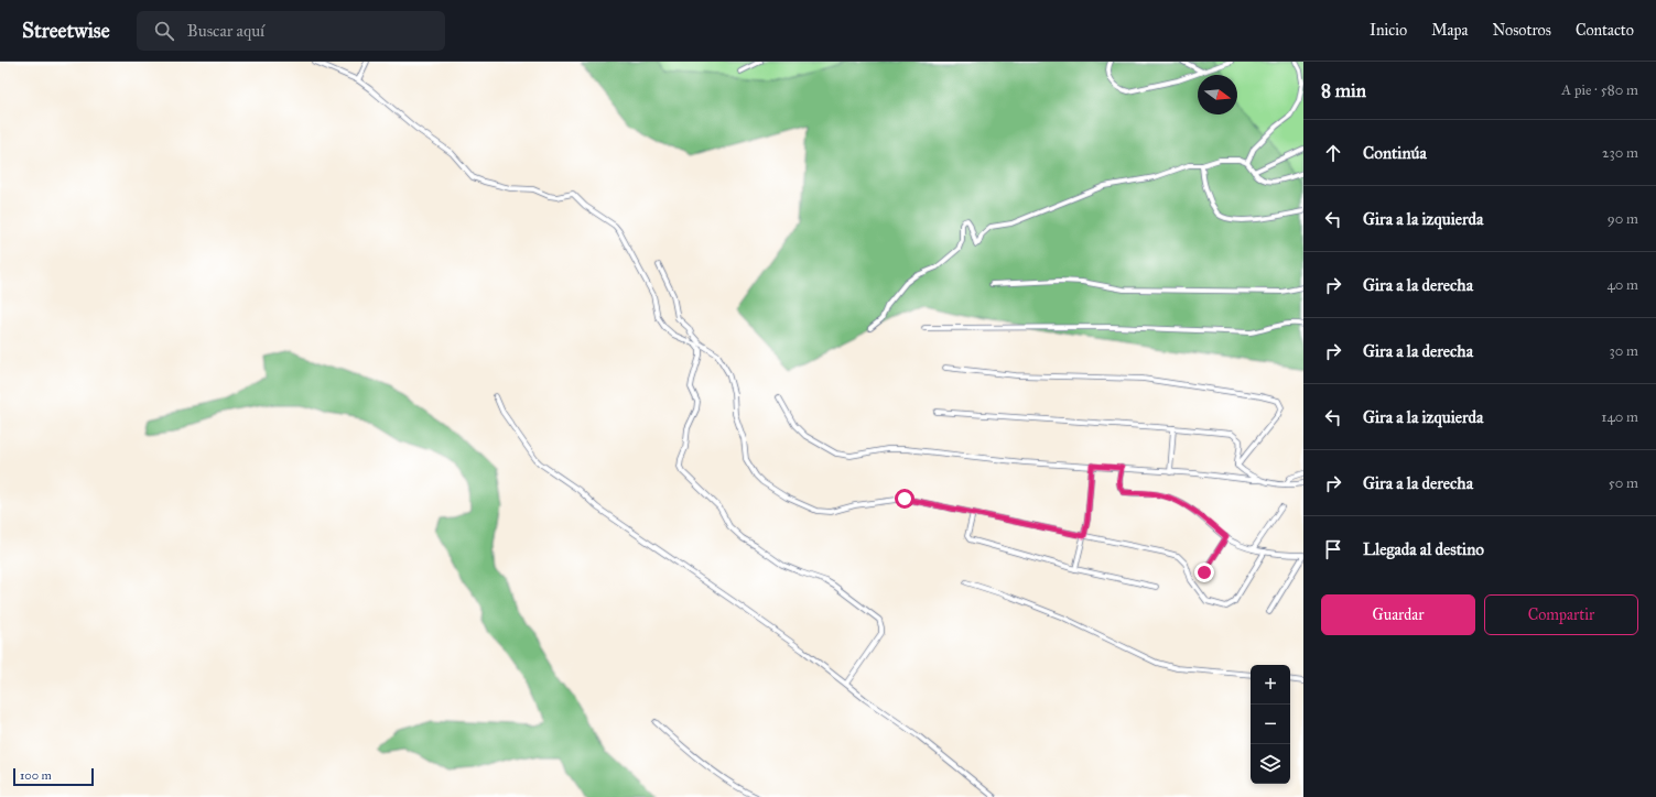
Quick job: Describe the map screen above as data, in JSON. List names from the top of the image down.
{
  "scale_bar": "100 m",
  "north": "right",
  "page": {
    "header": "Streetwise",
    "search": "Buscar aquí",
    "nav": [
      "Inicio",
      "Mapa",
      "Nosotros",
      "Contacto"
    ],
    "heading": ["8 min", "A pie · 580 m"],
    "list": [
      ["Continúa", "230 m"],
      ["Gira a la izquierda", "90 m"],
      ["Gira a la derecha", "40 m"],
      ["Gira a la derecha", "30 m"],
      ["Gira a la izquierda", "140 m"],
      ["Gira a la derecha", "50 m"],
      "Llegada al destino"
    ],
    "buttons": ["Guardar", "Compartir"],
    "map_buttons": ["+", "−"],
    "scale": "100 m"
  }
}
